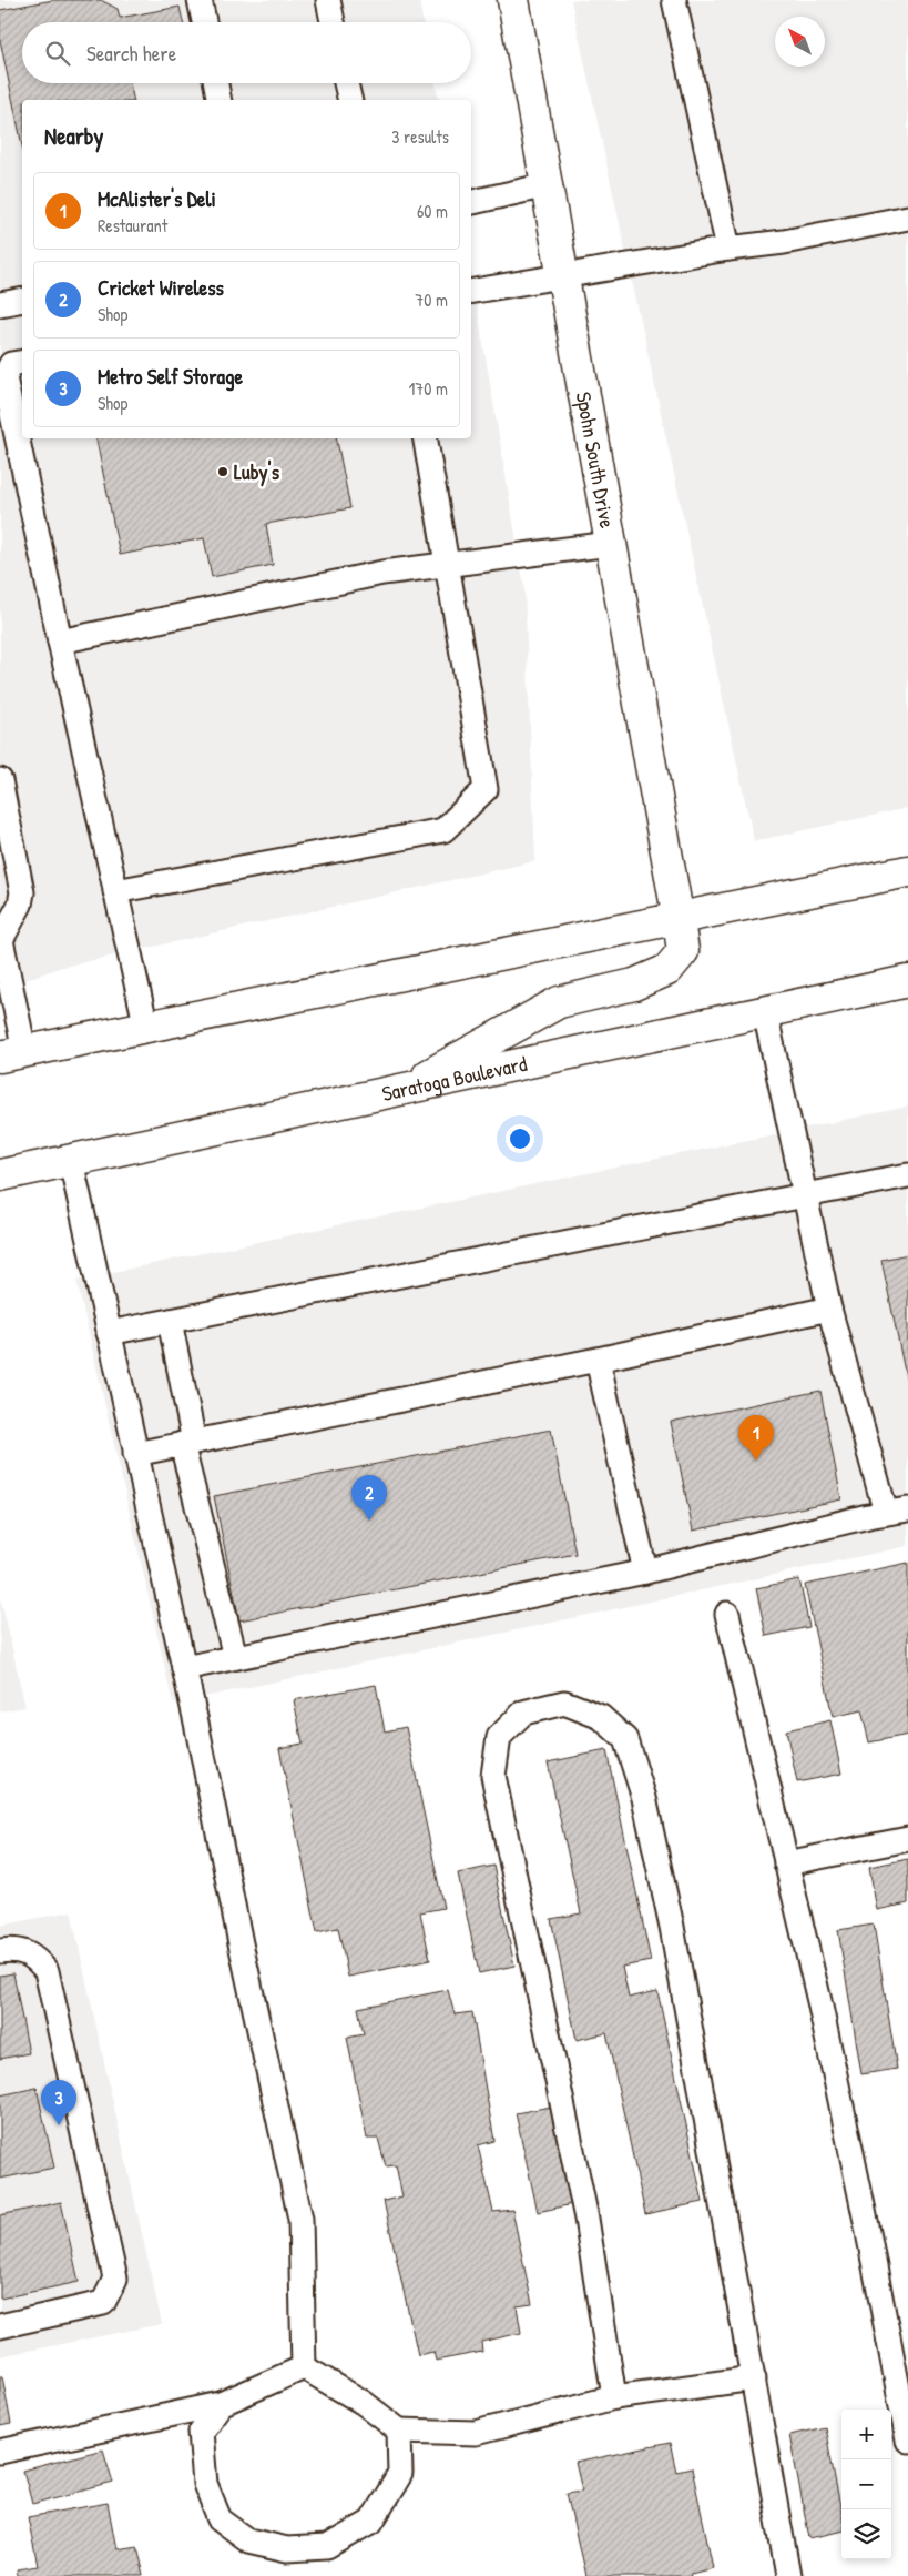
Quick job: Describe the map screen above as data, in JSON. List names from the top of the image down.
{
  "streets": {
    "main road": ["Spohn South Drive", "Saratoga Boulevard"]
  },
  "crossings": [
    ["Spohn South Drive", "Saratoga Boulevard"]
  ],
  "places": ["Luby's"],
  "north": "top left",
  "page": {
    "search": "Search here",
    "heading": ["Nearby", "3 results"],
    "list": [
      {
        "mark": "1",
        "name": "McAlister's Deli",
        "note": "Restaurant",
        "value": "60 m"
      },
      {
        "mark": "2",
        "name": "Cricket Wireless",
        "note": "Shop",
        "value": "70 m"
      },
      {
        "mark": "3",
        "name": "Metro Self Storage",
        "note": "Shop",
        "value": "170 m"
      }
    ],
    "pins": ["1", "2", "3"],
    "map_buttons": ["+", "−"]
  }
}
